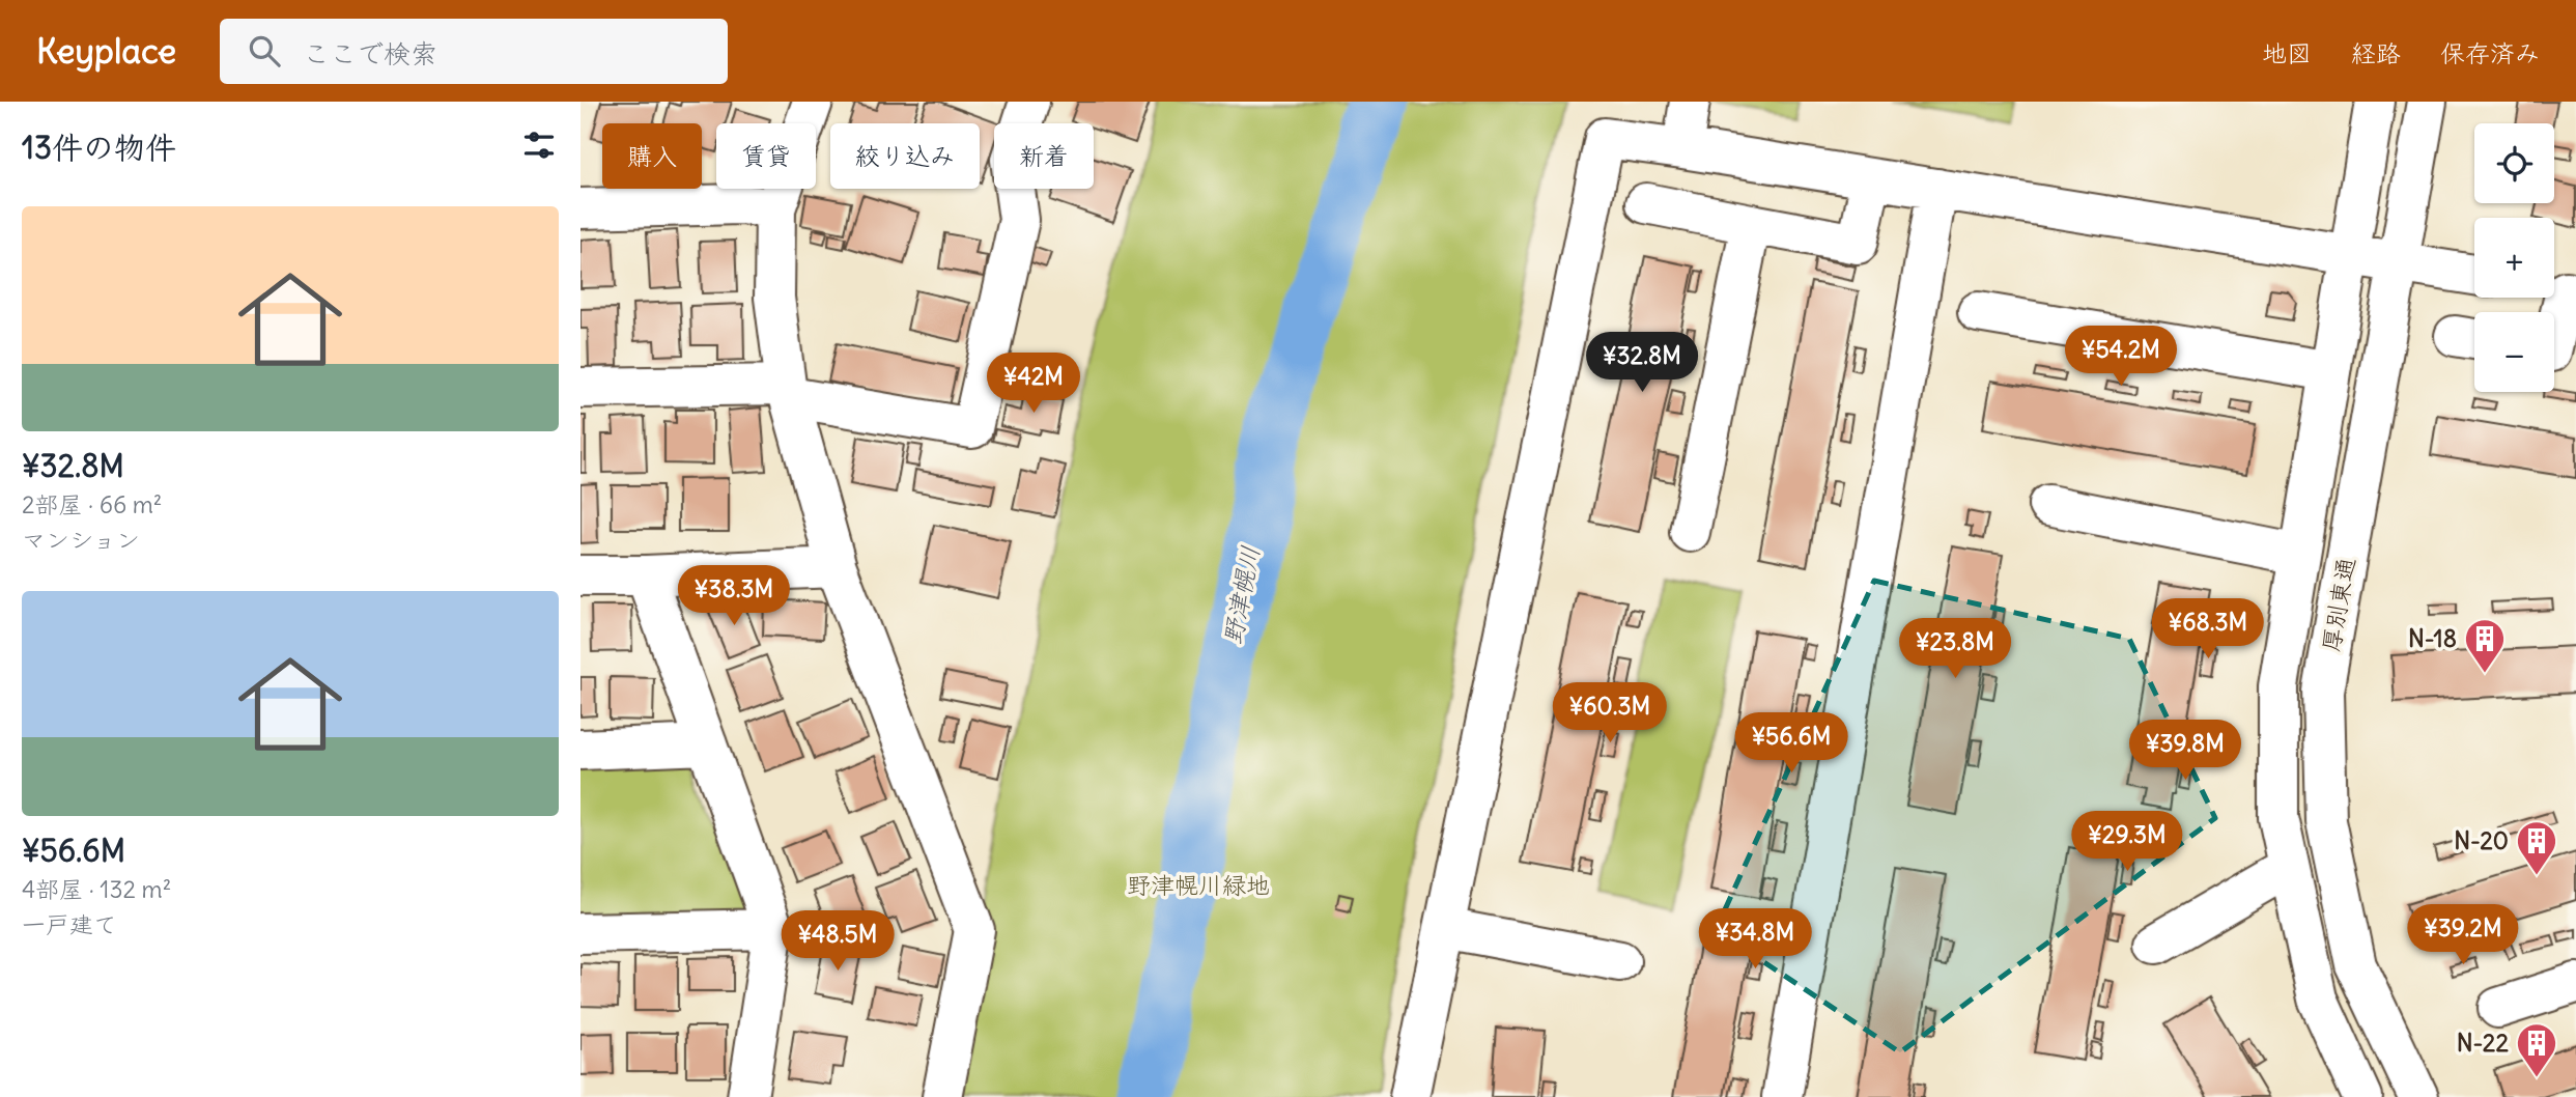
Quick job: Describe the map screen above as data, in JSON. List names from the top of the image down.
{
  "streets": {
    "street": ["厚別東通"]
  },
  "water": ["野津幌川"],
  "parks": ["野津幌川緑地"],
  "places": {
    "building": ["N-18", "N-20", "N-22"]
  },
  "page": {
    "header": "Keyplace",
    "search": "ここで検索",
    "nav": ["地図", "経路", "保存済み"],
    "heading": "13件の物件",
    "map_buttons": ["+", "−"],
    "chip": [
      "購入",
      "賃貸",
      "絞り込み",
      "新着"
    ],
    "list": [
      {
        "name": "¥32.8M",
        "note": "2部屋 · 66 m² · マンション"
      },
      {
        "name": "¥56.6M",
        "note": "4部屋 · 132 m² · 一戸建て"
      }
    ],
    "price": [
      "¥54.2M",
      "¥32.8M",
      "¥42M",
      "¥38.3M",
      "¥68.3M",
      "¥23.8M",
      "¥60.3M",
      "¥56.6M",
      "¥39.8M",
      "¥29.3M",
      "¥39.2M",
      "¥34.8M",
      "¥48.5M"
    ]
  }
}
